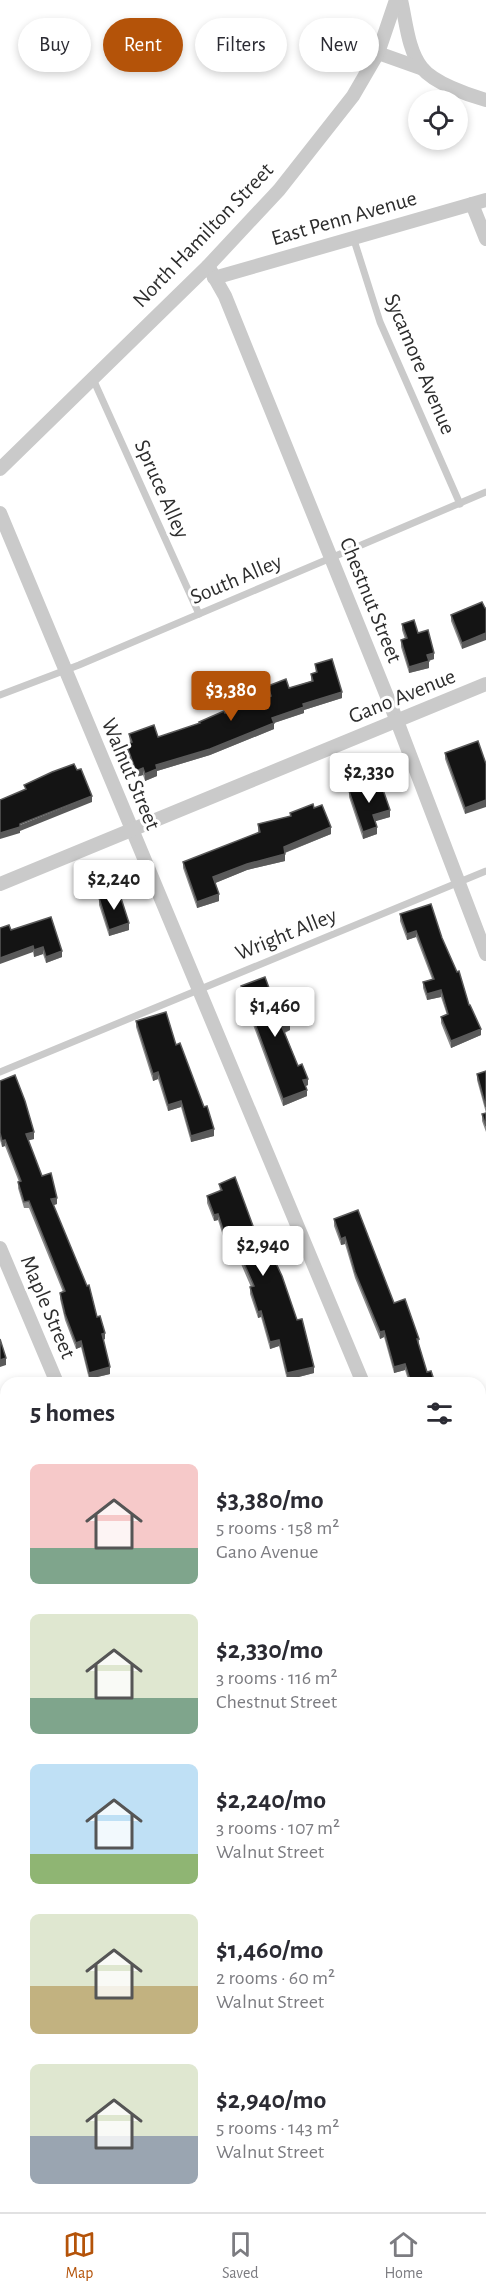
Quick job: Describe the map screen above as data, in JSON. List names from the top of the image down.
{
  "streets": {
    "street": [
      "East Penn Avenue",
      "North Hamilton Street",
      "Chestnut Street",
      "Gano Avenue",
      "Walnut Street",
      "Maple Street"
    ],
    "lane": [
      "Sycamore Avenue",
      "Spruce Alley",
      "South Alley",
      "Wright Alley"
    ]
  },
  "crossings": [
    ["East Penn Avenue", "North Hamilton Street"],
    ["East Penn Avenue", "Sycamore Avenue"],
    ["East Penn Avenue", "Chestnut Street"],
    ["North Hamilton Street", "Spruce Alley"],
    ["North Hamilton Street", "Chestnut Street"],
    ["Sycamore Avenue", "South Alley"],
    ["Spruce Alley", "South Alley"],
    ["South Alley", "Chestnut Street"],
    ["South Alley", "Walnut Street"],
    ["Chestnut Street", "Gano Avenue"],
    ["Chestnut Street", "Wright Alley"],
    ["Gano Avenue", "Walnut Street"],
    ["Walnut Street", "Wright Alley"]
  ],
  "page": {
    "chip": [
      "Buy",
      "Rent",
      "Filters",
      "New"
    ],
    "price": [
      "$3,380",
      "$2,330",
      "$2,240",
      "$1,460",
      "$2,940"
    ],
    "heading": "5 homes",
    "list": [
      {
        "name": "$3,380/mo",
        "note": "5 rooms · 158 m² · Gano Avenue"
      },
      {
        "name": "$2,330/mo",
        "note": "3 rooms · 116 m² · Chestnut Street"
      },
      {
        "name": "$2,240/mo",
        "note": "3 rooms · 107 m² · Walnut Street"
      },
      {
        "name": "$1,460/mo",
        "note": "2 rooms · 60 m² · Walnut Street"
      },
      {
        "name": "$2,940/mo",
        "note": "5 rooms · 143 m² · Walnut Street"
      }
    ],
    "tabs": ["Map", "Saved", "Home"]
  }
}
